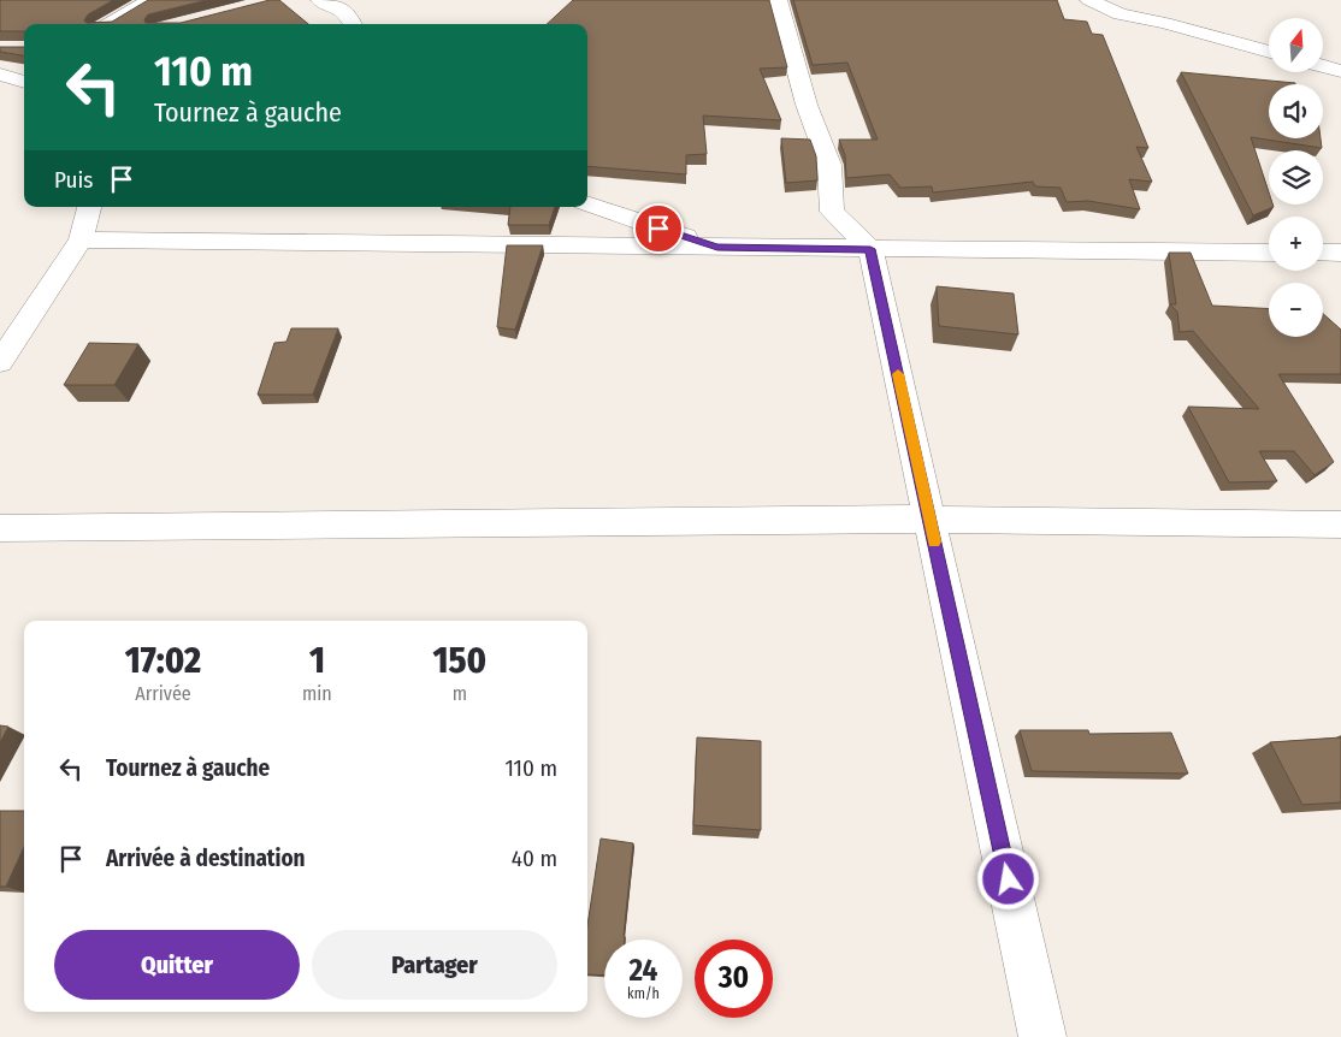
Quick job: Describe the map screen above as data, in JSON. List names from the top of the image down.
{
  "north": "top",
  "page": {
    "map_buttons": ["+", "−"],
    "turn": ["110 m", "Tournez à gauche"],
    "then": "Puis",
    "eta": [
      "17:02",
      "Arrivée",
      "1",
      "min",
      "150",
      "m"
    ],
    "list": [
      {
        "name": "Tournez à gauche",
        "value": "110 m"
      },
      {
        "name": "Arrivée à destination",
        "value": "40 m"
      }
    ],
    "buttons": ["Quitter", "Partager"],
    "speed": "24 km/h",
    "limit": "30"
  }
}
